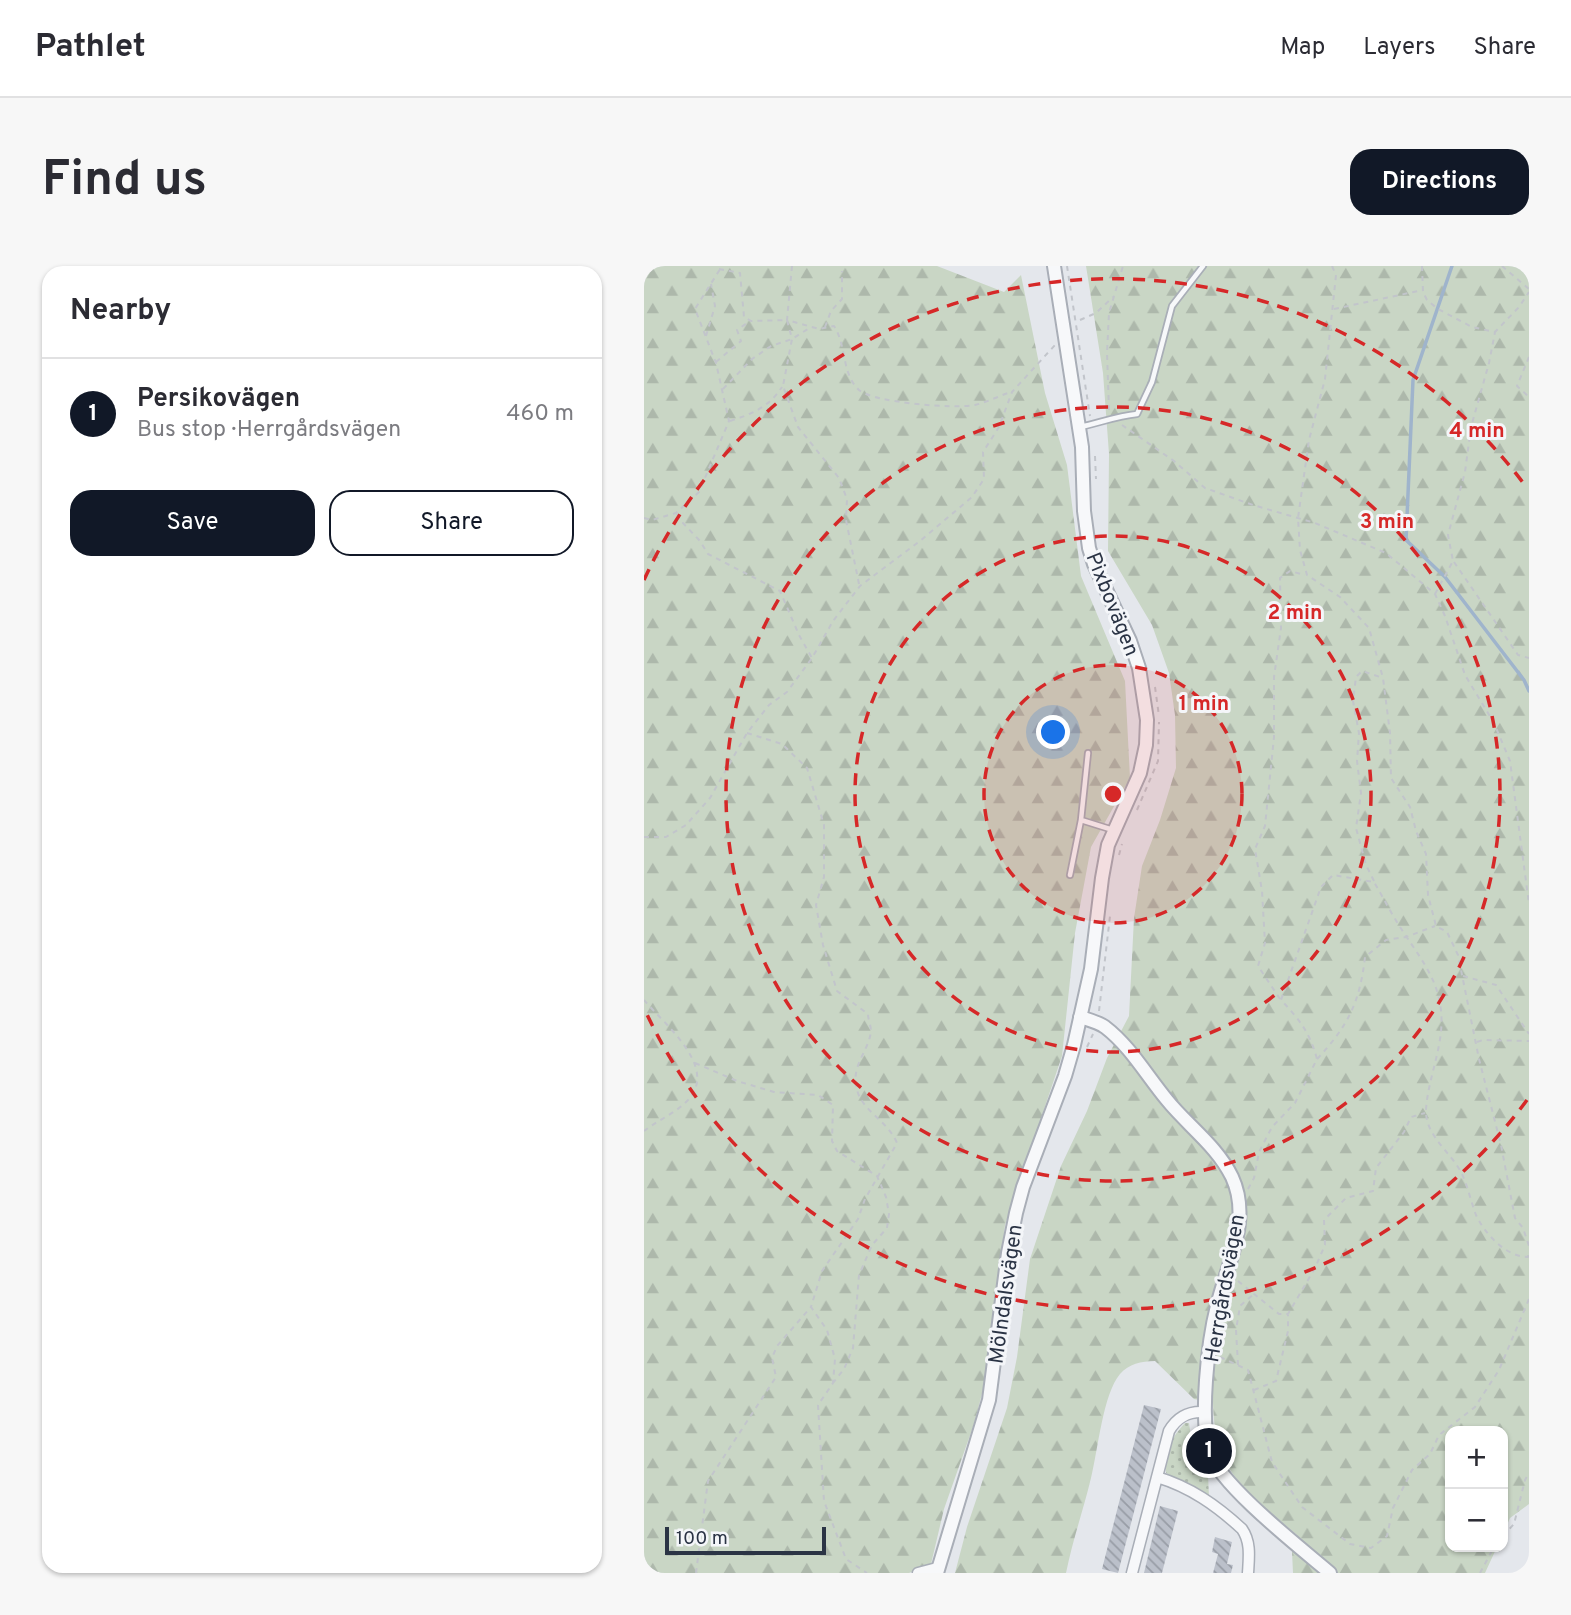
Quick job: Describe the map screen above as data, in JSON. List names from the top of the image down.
{
  "streets": {
    "street": ["Pixbovägen", "Herrgårdsvägen", "Mölndalsvägen"]
  },
  "crossings": [
    ["Pixbovägen", "Herrgårdsvägen"],
    ["Pixbovägen", "Mölndalsvägen"],
    ["Herrgårdsvägen", "Mölndalsvägen"]
  ],
  "scale_bar": "100 m",
  "page": {
    "header": "Pathlet",
    "nav": ["Map", "Layers", "Share"],
    "buttons": [
      "Directions",
      ["Save", "Share"]
    ],
    "title": "Find us",
    "heading": "Nearby",
    "list": [
      {
        "mark": "1",
        "name": "Persikovägen",
        "note": "Bus stop · Herrgårdsvägen",
        "value": "460 m"
      }
    ],
    "pins": "1",
    "map_buttons": ["+", "−"],
    "scale": "100 m"
  },
  "rings": [
    "4 min",
    "3 min",
    "2 min",
    "1 min"
  ]
}
